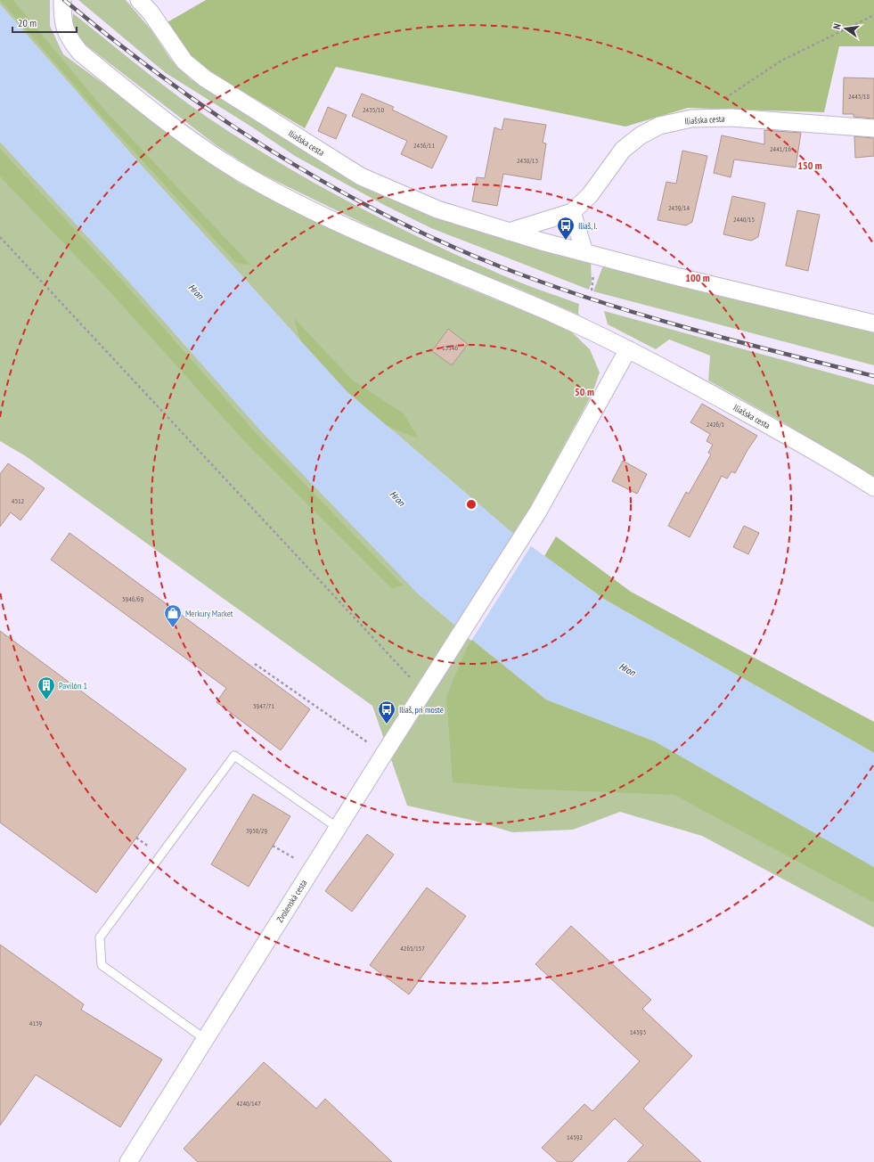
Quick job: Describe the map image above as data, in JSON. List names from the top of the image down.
{
  "streets": {
    "street": ["Iliašska cesta", "Zvolenská cesta"]
  },
  "crossings": [
    ["Iliašska cesta", "Zvolenská cesta"]
  ],
  "water": ["Hron"],
  "places": {
    "bus stop": ["Iliaš, I.", "Iliaš, pri moste"],
    "shop": ["Merkury Market"],
    "building": ["Pavilón 1"]
  },
  "house_numbers": [
    "2443/18",
    "2435/10",
    "2436/11",
    "2441/16",
    "2438/13",
    "2439/14",
    "2440/15",
    "15546",
    "2426/1",
    "4512",
    "5946/69",
    "5947/71",
    "3950/29",
    "4265/157",
    "4139",
    "14593",
    "4240/147",
    "14592"
  ],
  "scale_bar": "20 m",
  "north": "left",
  "rings": ["150 m", "100 m", "50 m"]
}
